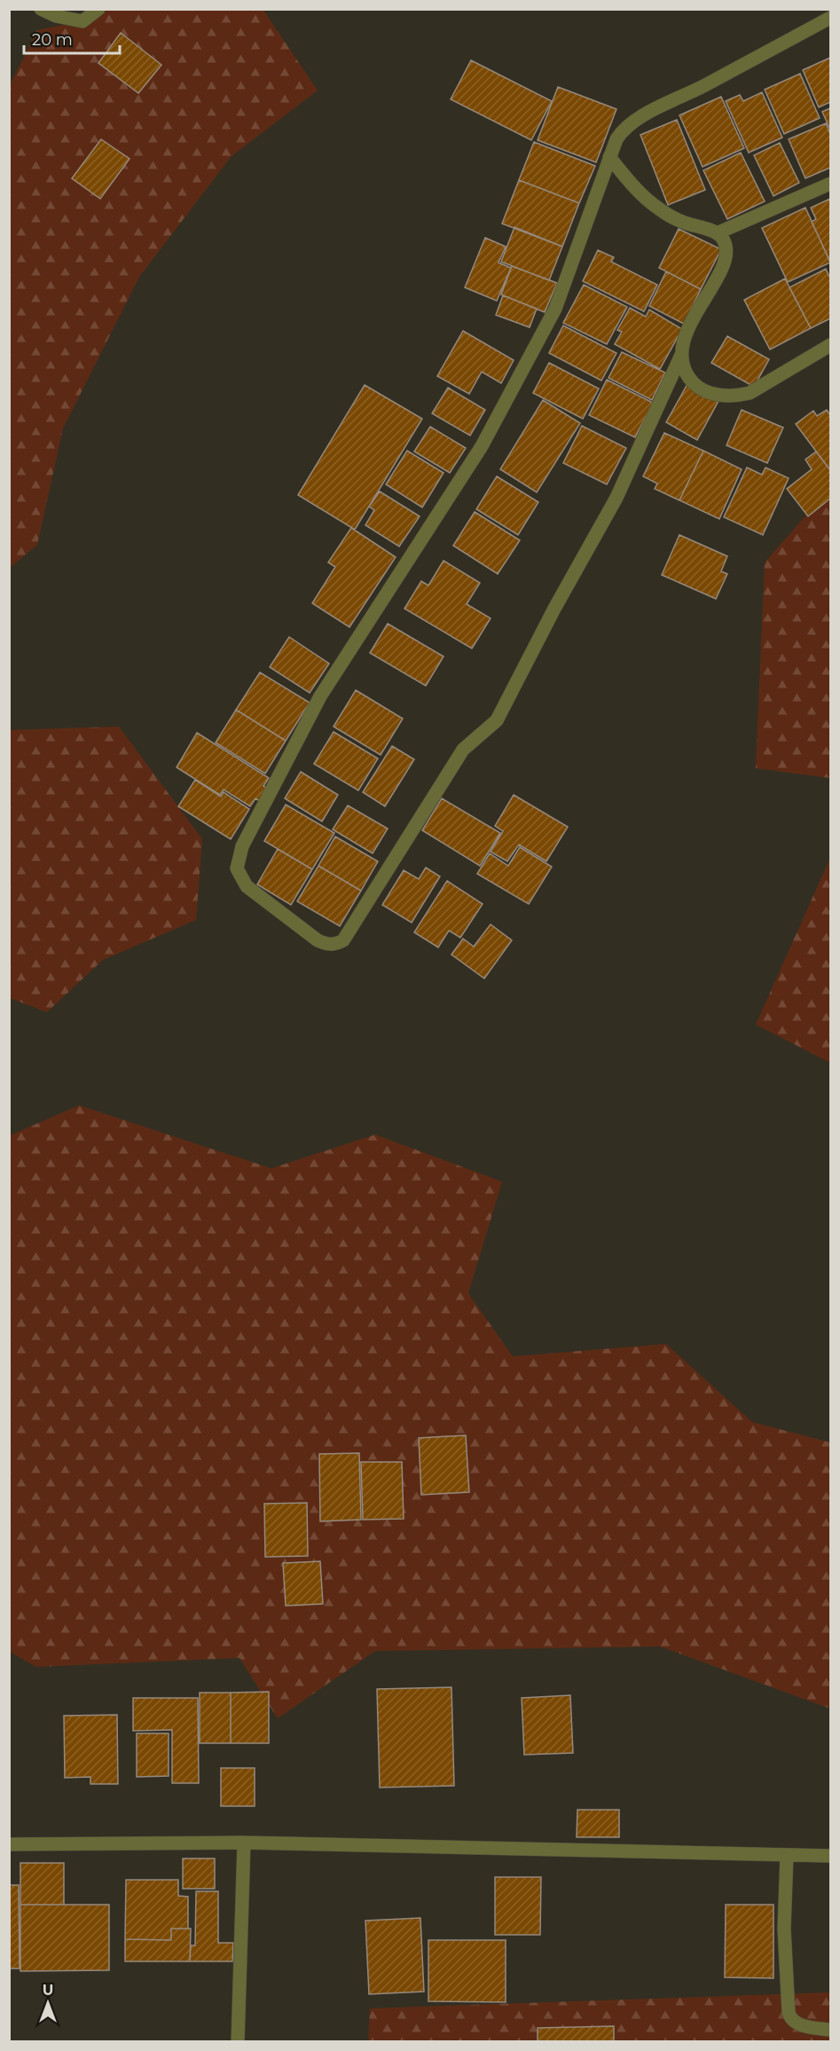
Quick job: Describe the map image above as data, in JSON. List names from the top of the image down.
{
  "scale_bar": "20 m",
  "north": "top"
}
